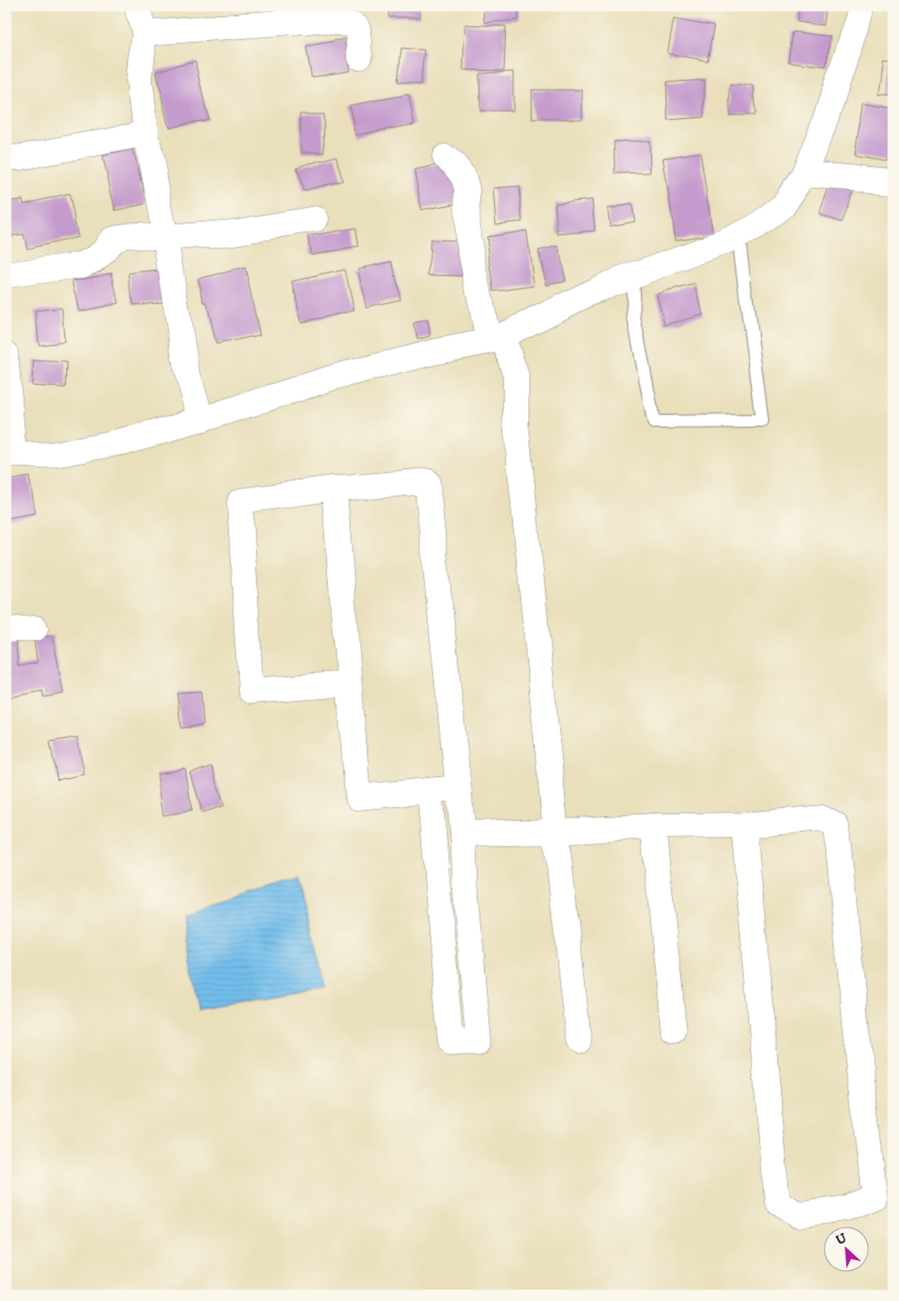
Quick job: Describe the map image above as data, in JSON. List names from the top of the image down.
{
  "north": "top left"
}
